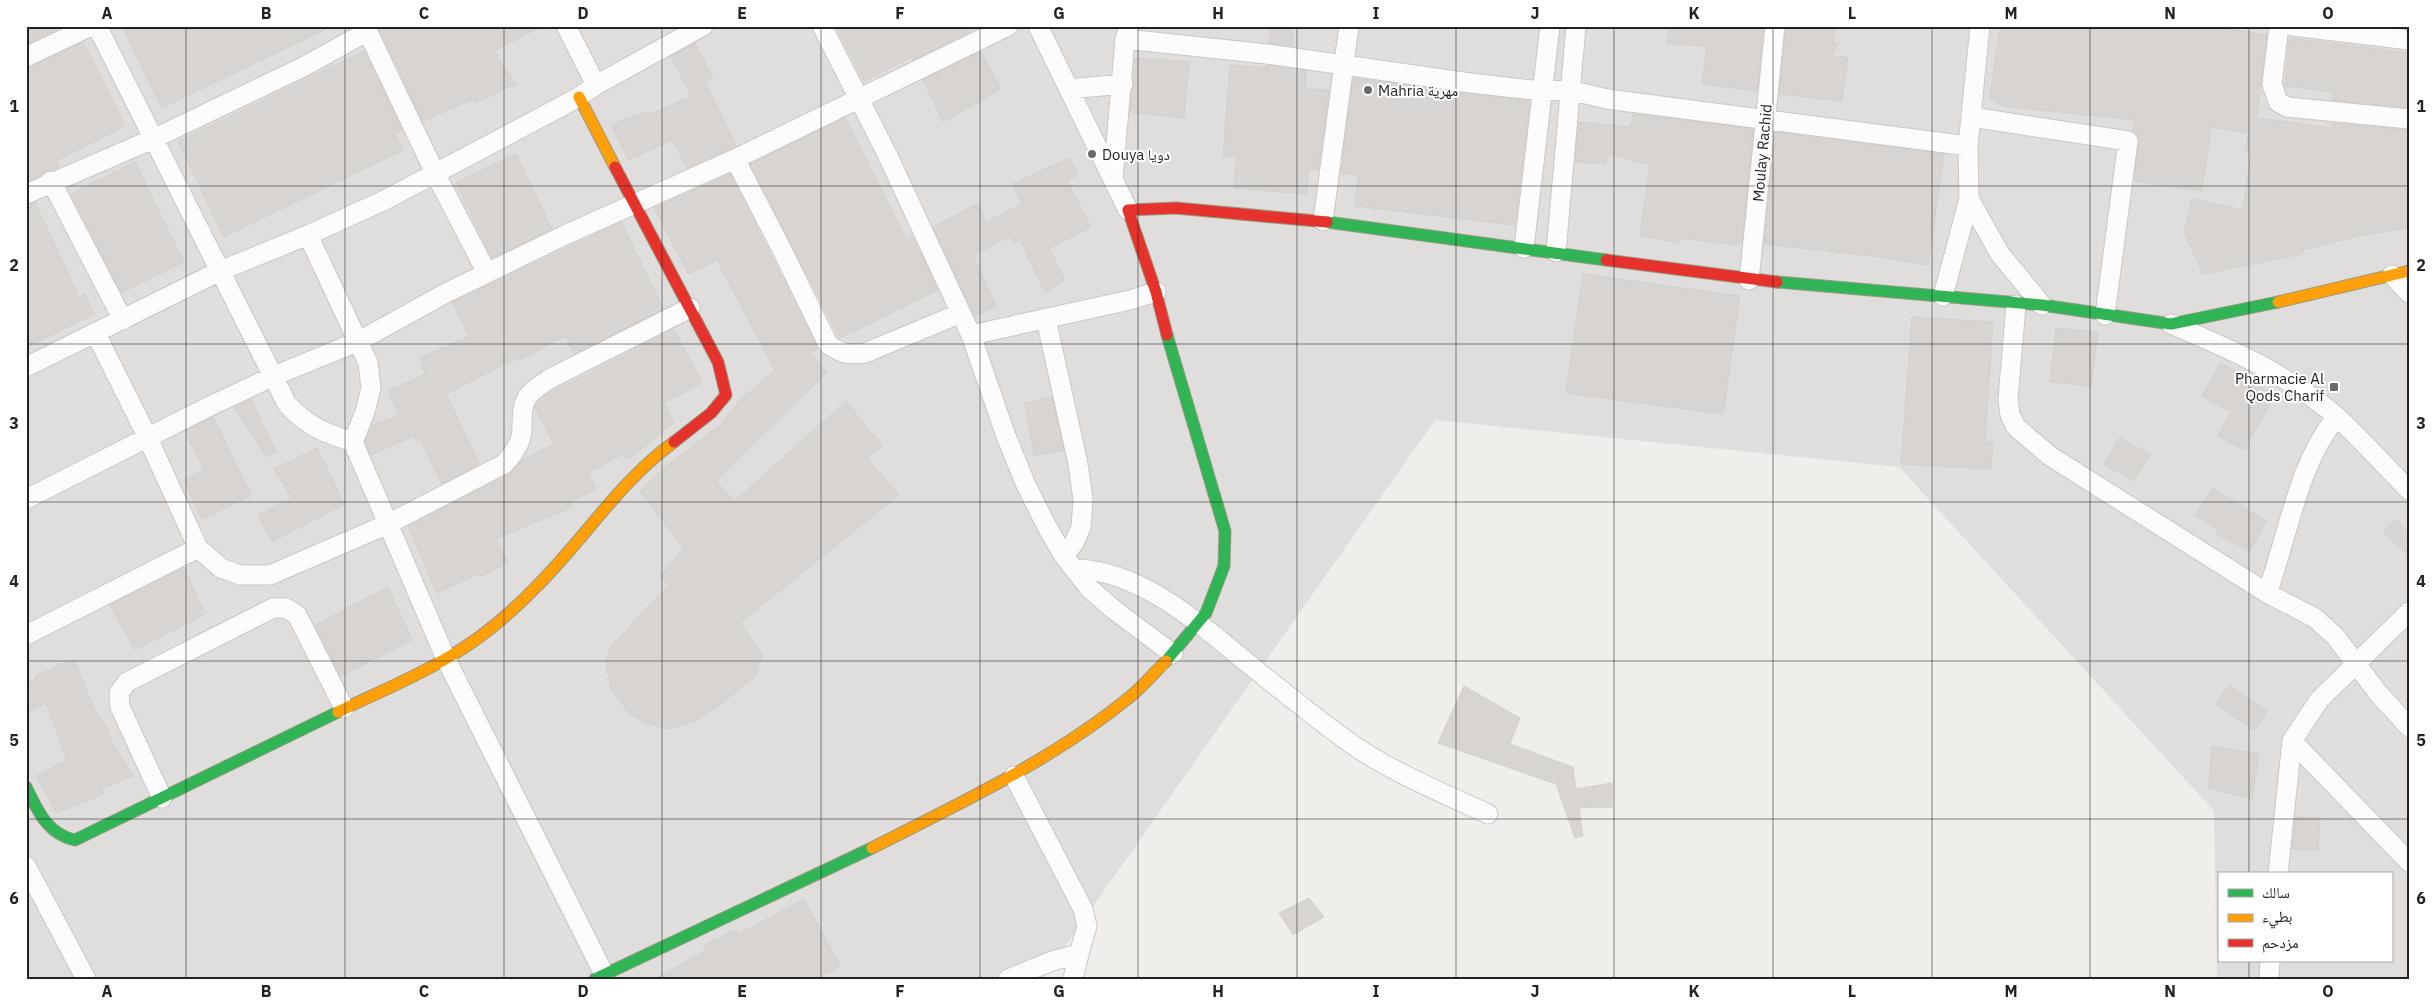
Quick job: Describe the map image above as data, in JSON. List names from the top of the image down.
{
  "streets": {
    "street": ["Moulay Rachid"]
  },
  "places": {
    "other": ["Mahria مهرية", "Douya دويا"],
    "transit": ["Pharmacie Al Qods Charif"]
  },
  "legend": ["سالك", "بطيء", "مزدحم"],
  "grid": {
    "columns": [
      "A",
      "B",
      "C",
      "D",
      "E",
      "F",
      "G",
      "H",
      "I",
      "J",
      "K",
      "L",
      "M",
      "N",
      "O"
    ],
    "rows": [
      "1",
      "2",
      "3",
      "4",
      "5",
      "6"
    ]
  }
}
